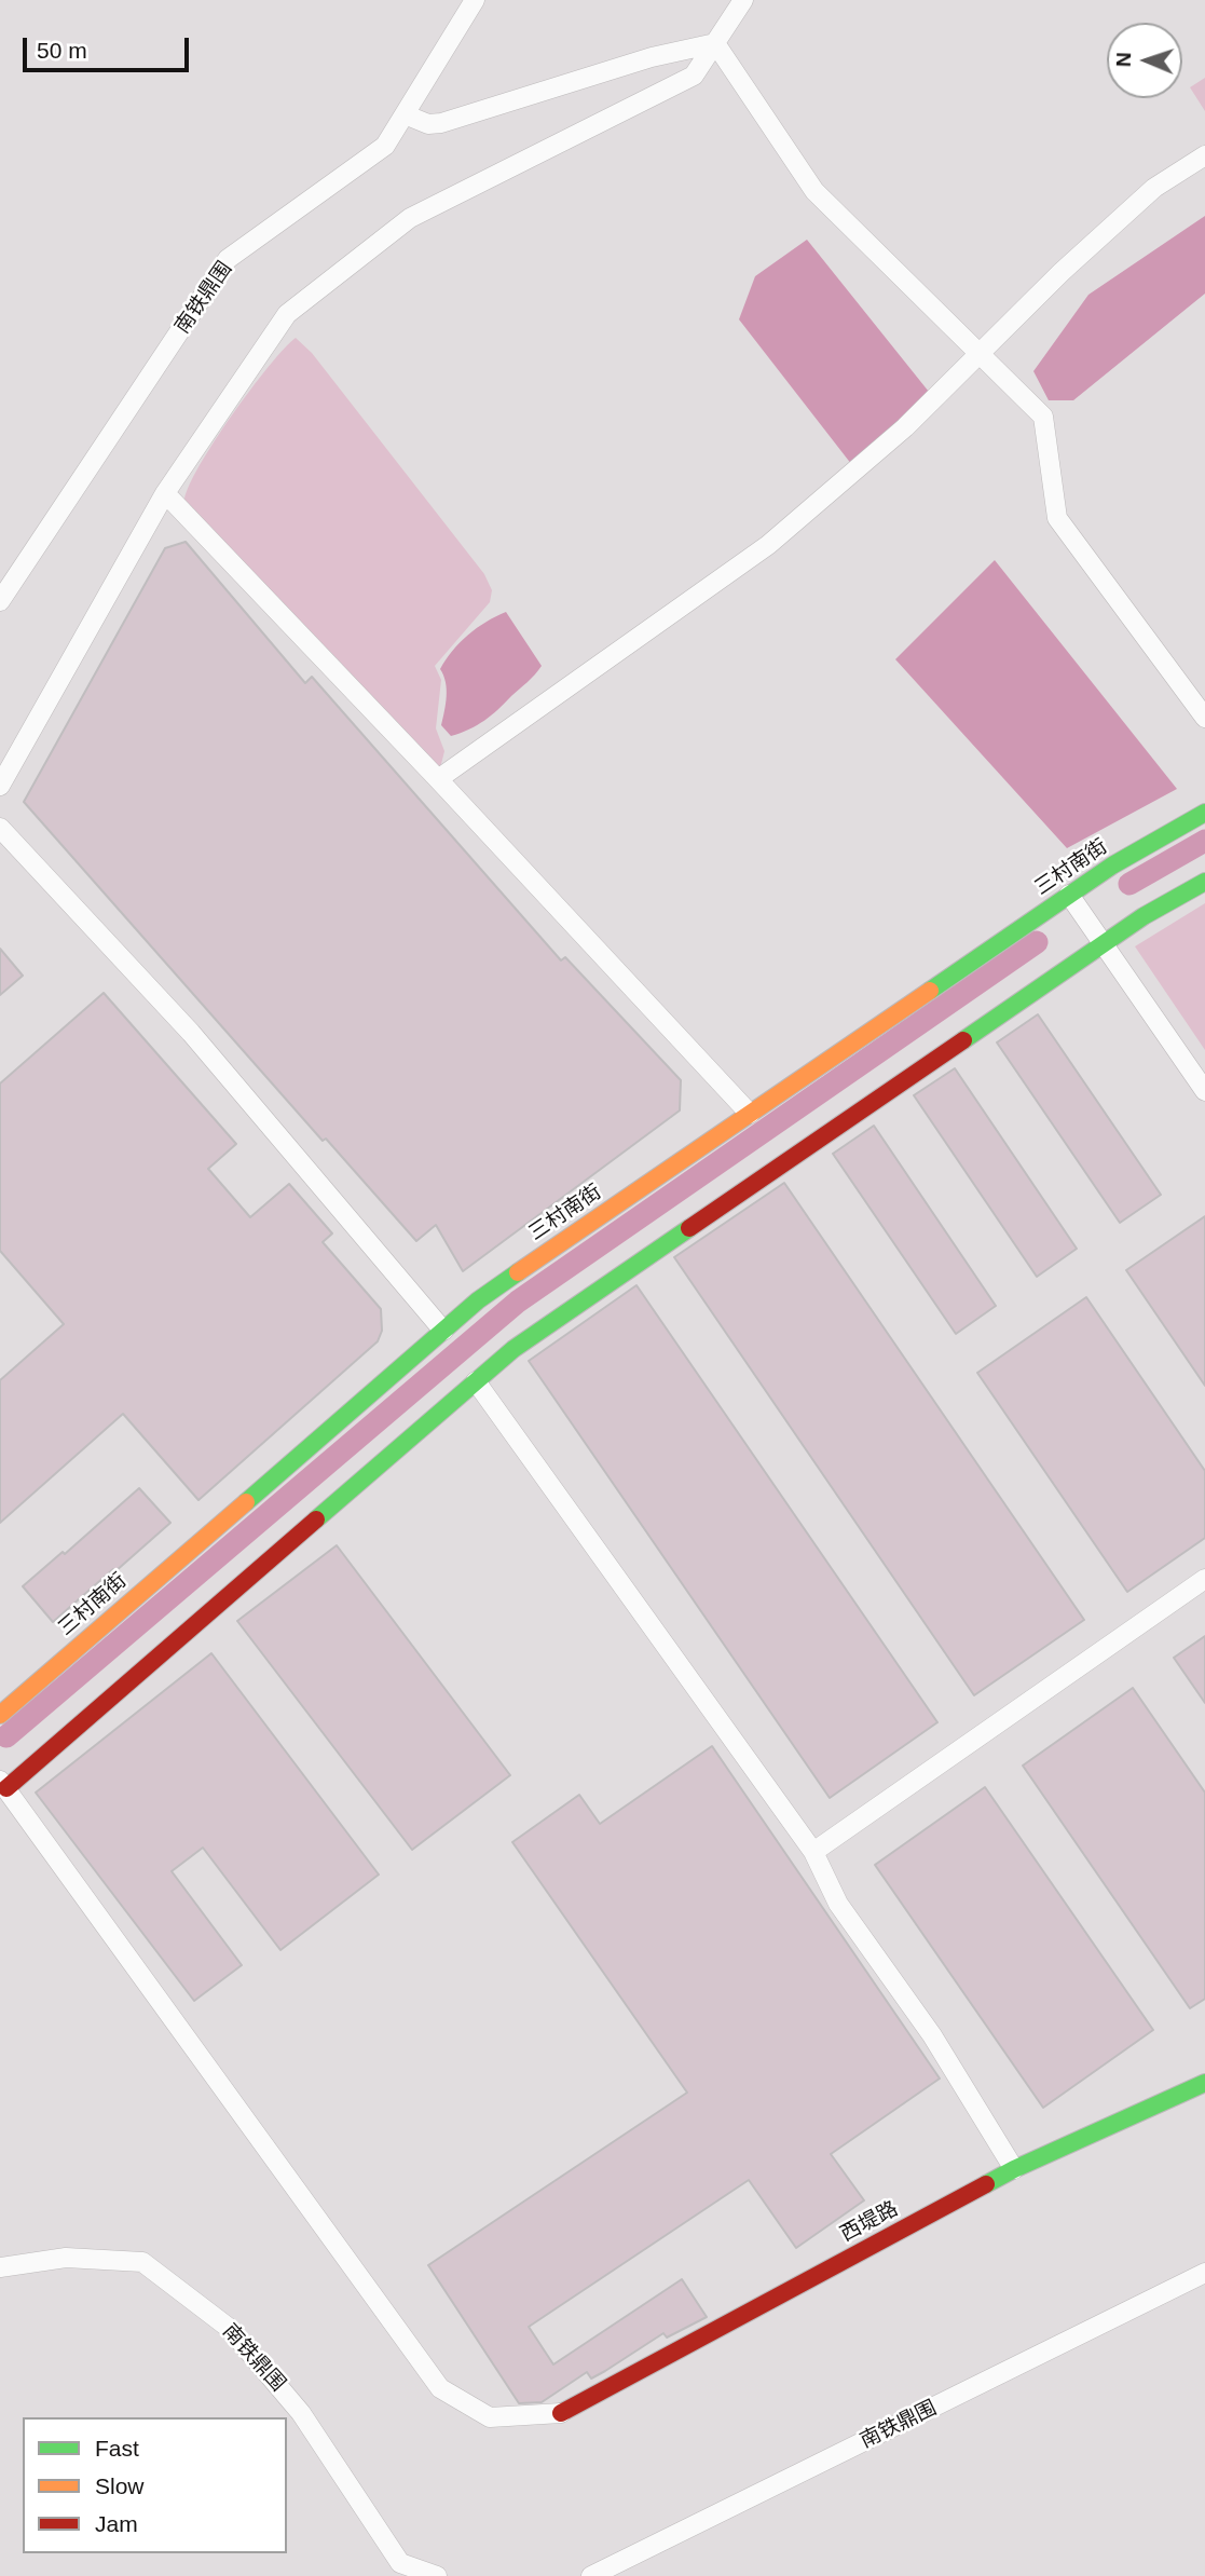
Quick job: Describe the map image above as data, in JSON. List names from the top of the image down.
{
  "streets": {
    "street": ["南铁鼎围", "三村南街", "西堤路"]
  },
  "legend": ["Fast", "Slow", "Jam"],
  "scale_bar": "50 m",
  "north": "left"
}
